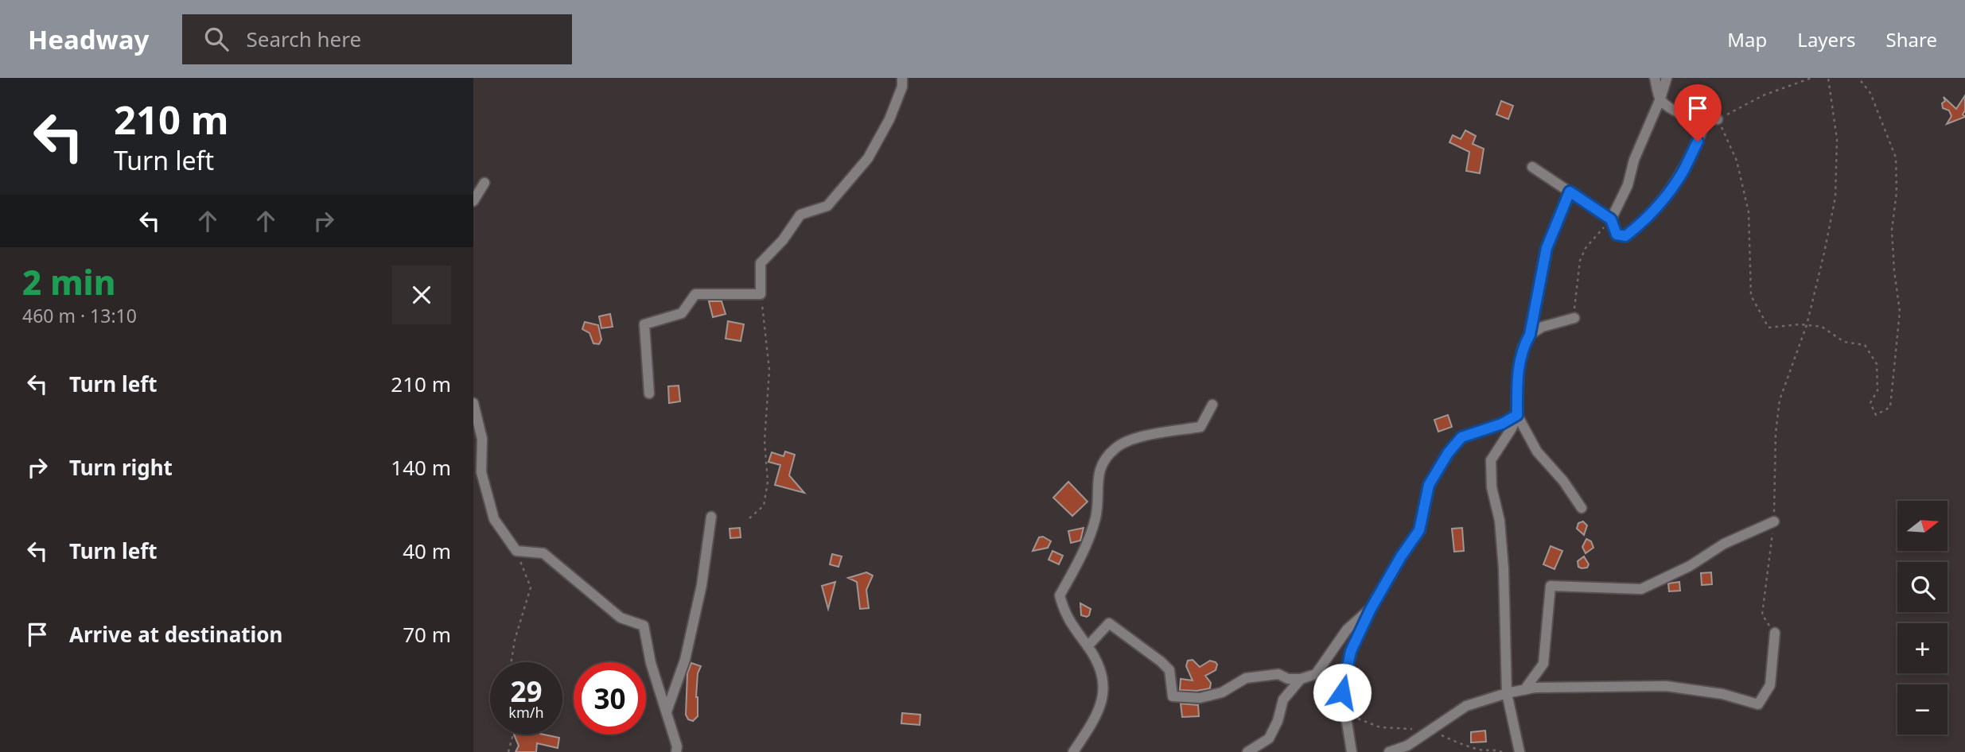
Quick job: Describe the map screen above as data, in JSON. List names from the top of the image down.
{
  "north": "right",
  "page": {
    "header": "Headway",
    "search": "Search here",
    "nav": ["Map", "Layers", "Share"],
    "turn": ["210 m", "Turn left"],
    "heading": ["2 min", "460 m · 13:10"],
    "list": [
      {
        "name": "Turn left",
        "value": "210 m"
      },
      {
        "name": "Turn right",
        "value": "140 m"
      },
      {
        "name": "Turn left",
        "value": "40 m"
      },
      {
        "name": "Arrive at destination",
        "value": "70 m"
      }
    ],
    "map_buttons": ["+", "−"],
    "speed": "29 km/h",
    "limit": "30"
  }
}
